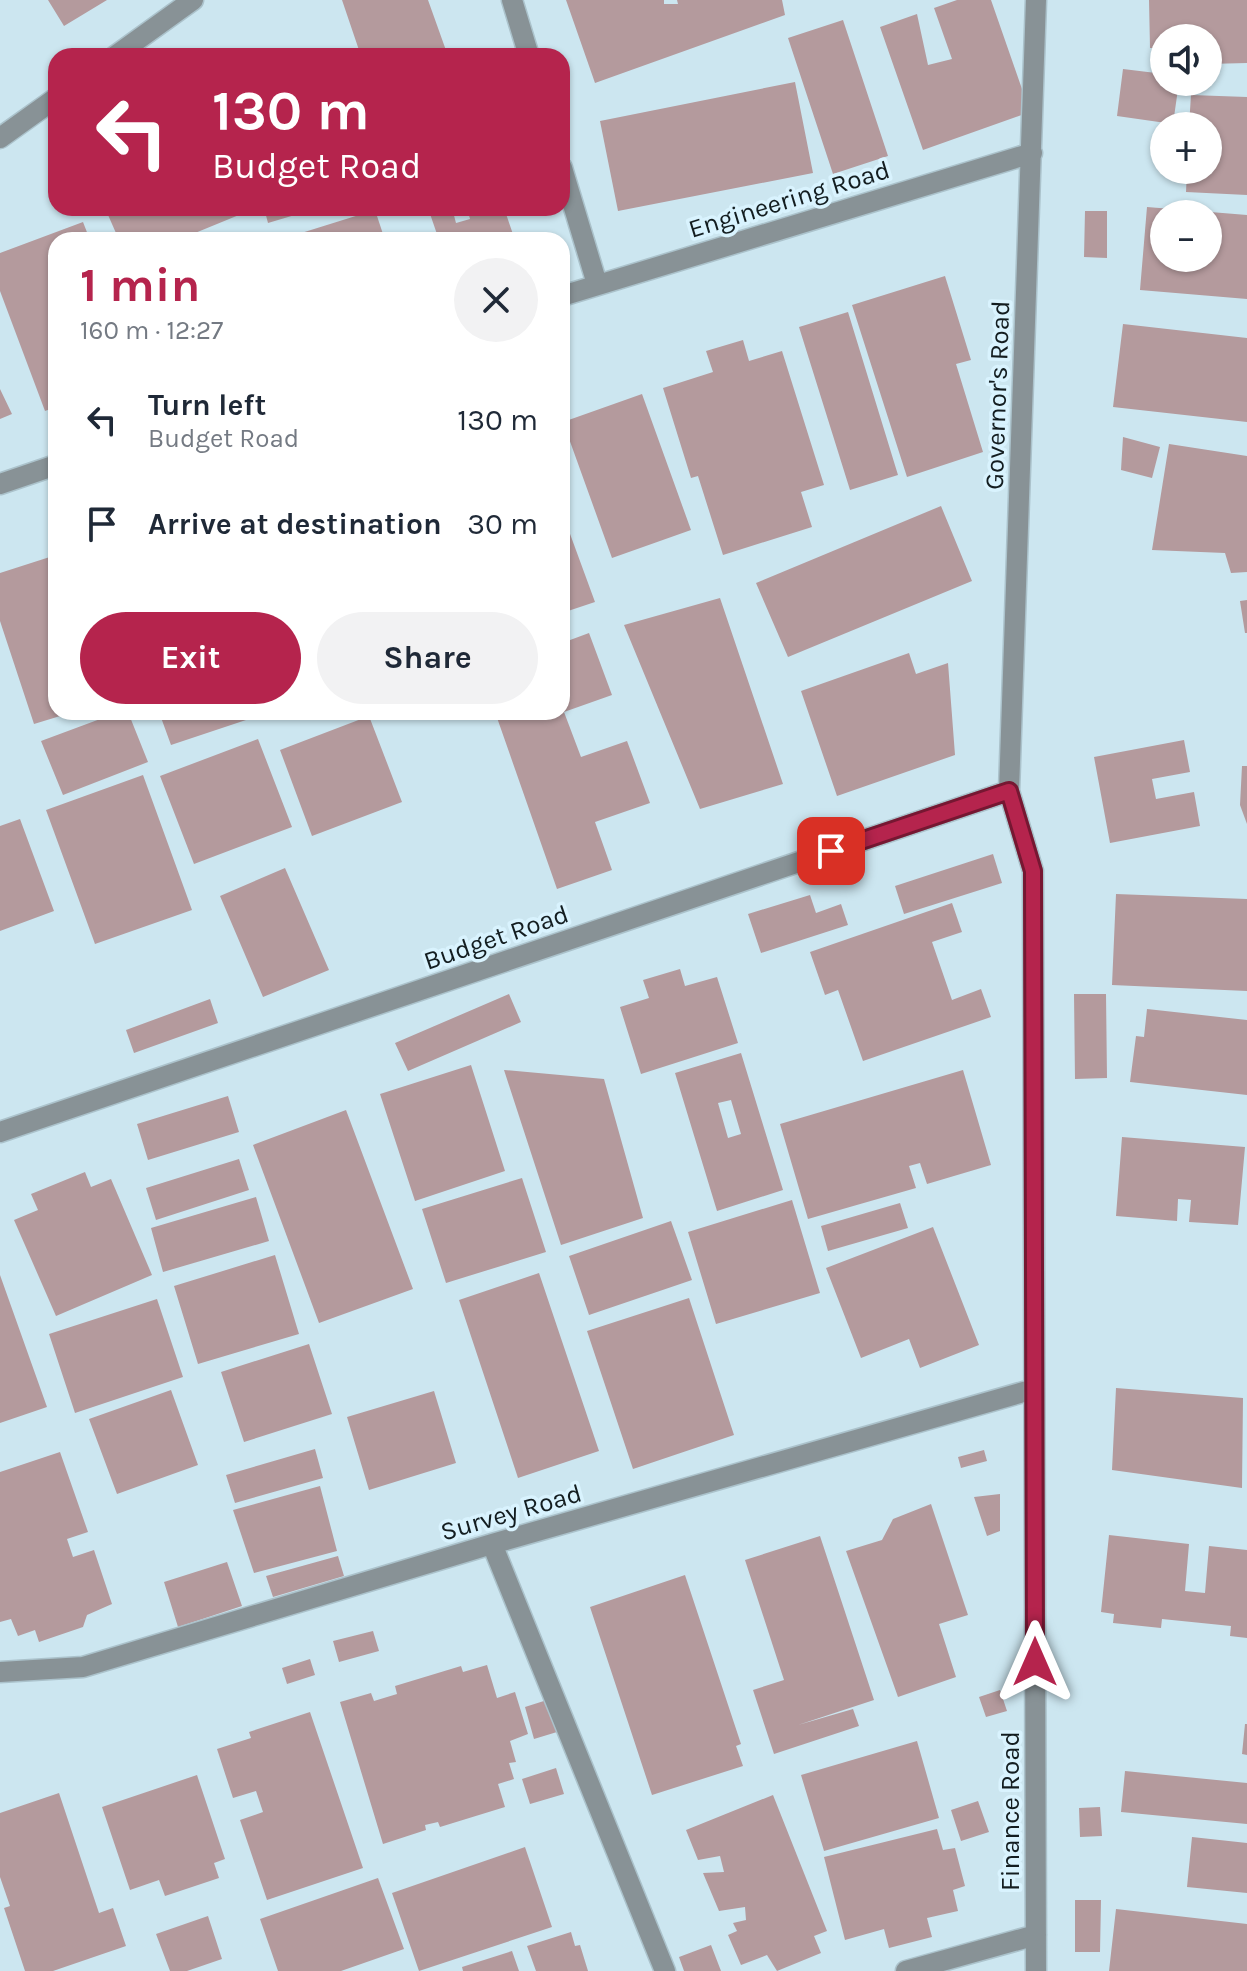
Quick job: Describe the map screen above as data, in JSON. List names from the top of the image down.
{
  "streets": {
    "street": [
      "Engineering Road",
      "Governor's Road",
      "Budget Road",
      "Survey Road",
      "Finance Road"
    ]
  },
  "crossings": [
    ["Engineering Road", "Governor's Road"],
    ["Governor's Road", "Budget Road"],
    ["Governor's Road", "Finance Road"],
    ["Budget Road", "Finance Road"],
    ["Survey Road", "Finance Road"]
  ],
  "page": {
    "map_buttons": ["+", "−"],
    "turn": ["130 m", "Budget Road"],
    "heading": ["1 min", "160 m · 12:27"],
    "list": [
      {
        "name": "Turn left",
        "note": "Budget Road",
        "value": "130 m"
      },
      {
        "name": "Arrive at destination",
        "value": "30 m"
      }
    ],
    "buttons": ["Exit", "Share"]
  }
}
